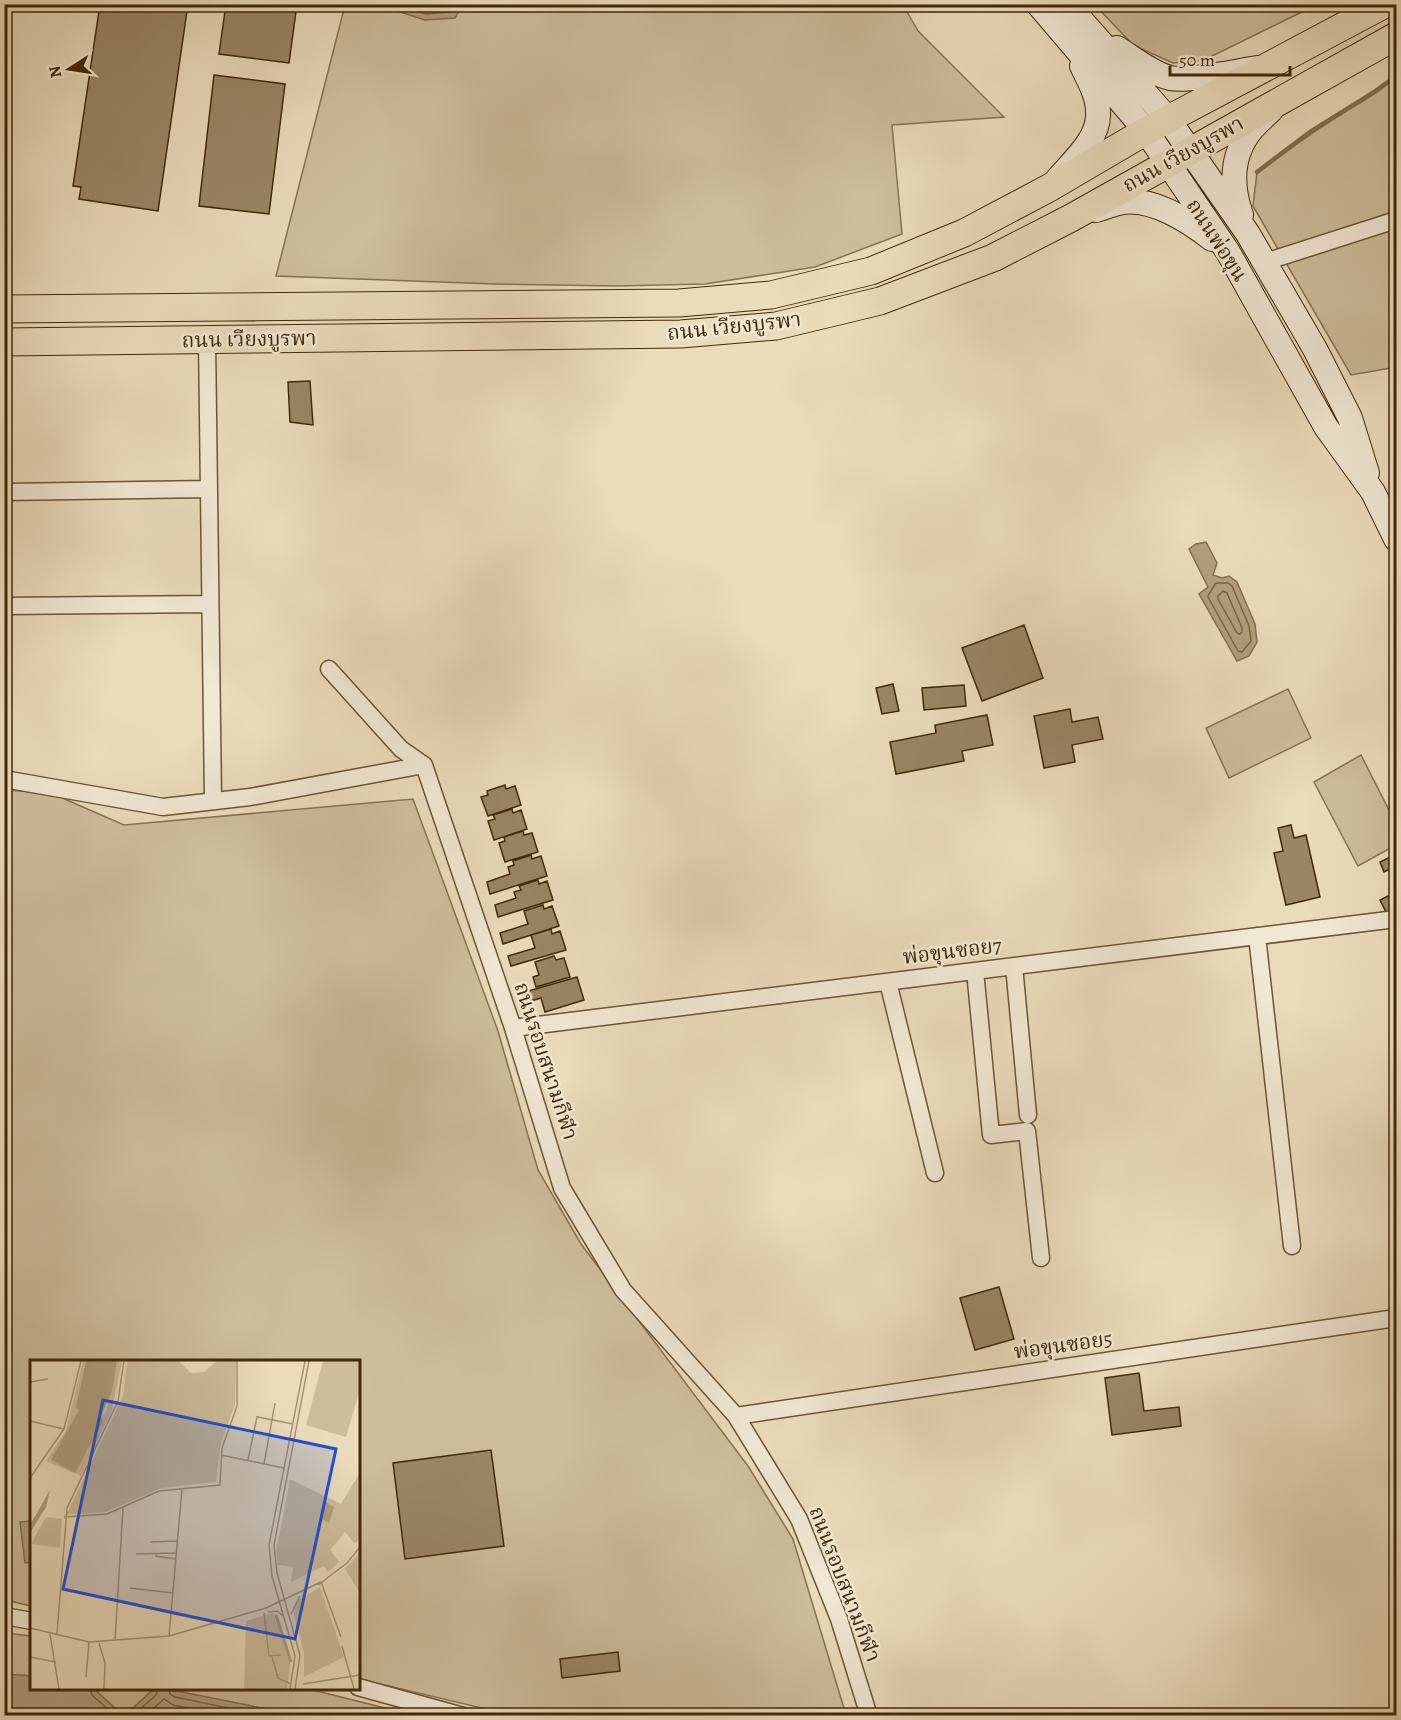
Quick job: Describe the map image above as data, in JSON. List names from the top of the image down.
{
  "streets": {
    "main road": ["ถนน เวียงบูรพา", "ถนนพ่อขุน"],
    "street": ["พ่อขุนซอย7", "ถนนรอบสนามกีฬา", "พ่อขุนซอย5"]
  },
  "crossings": [
    ["ถนน เวียงบูรพา", "ถนนพ่อขุน"],
    ["พ่อขุนซอย7", "ถนนรอบสนามกีฬา"],
    ["ถนนรอบสนามกีฬา", "พ่อขุนซอย5"]
  ],
  "scale_bar": "50 m",
  "north": "left"
}
